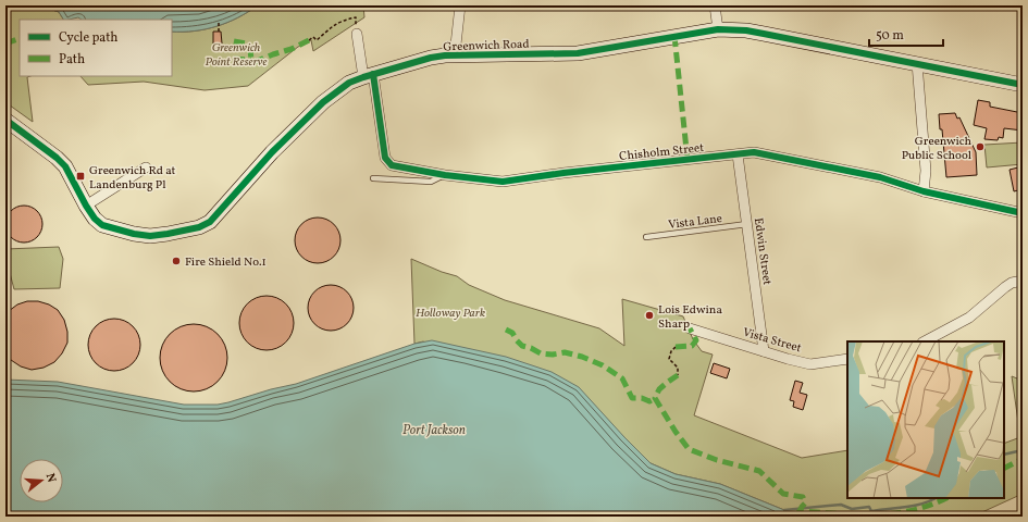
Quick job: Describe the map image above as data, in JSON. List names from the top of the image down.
{
  "streets": {
    "street": [
      "Greenwich Road",
      "Chisholm Street",
      "Edwin Street",
      "Vista Street"
    ],
    "lane": ["Vista Lane"]
  },
  "crossings": [
    ["Greenwich Road", "Chisholm Street"],
    ["Chisholm Street", "Edwin Street"],
    ["Vista Lane", "Edwin Street"],
    ["Edwin Street", "Vista Street"]
  ],
  "water": ["Port Jackson"],
  "parks": ["Greenwich Point Reserve", "Holloway Park"],
  "places": {
    "other": ["Greenwich Public School", "Fire Shield No.1", "Lois Edwina Sharp"],
    "transit": ["Greenwich Rd at Landenburg Pl"]
  },
  "legend": ["Cycle path", "Path"],
  "scale_bar": "50 m",
  "north": "right"
}
